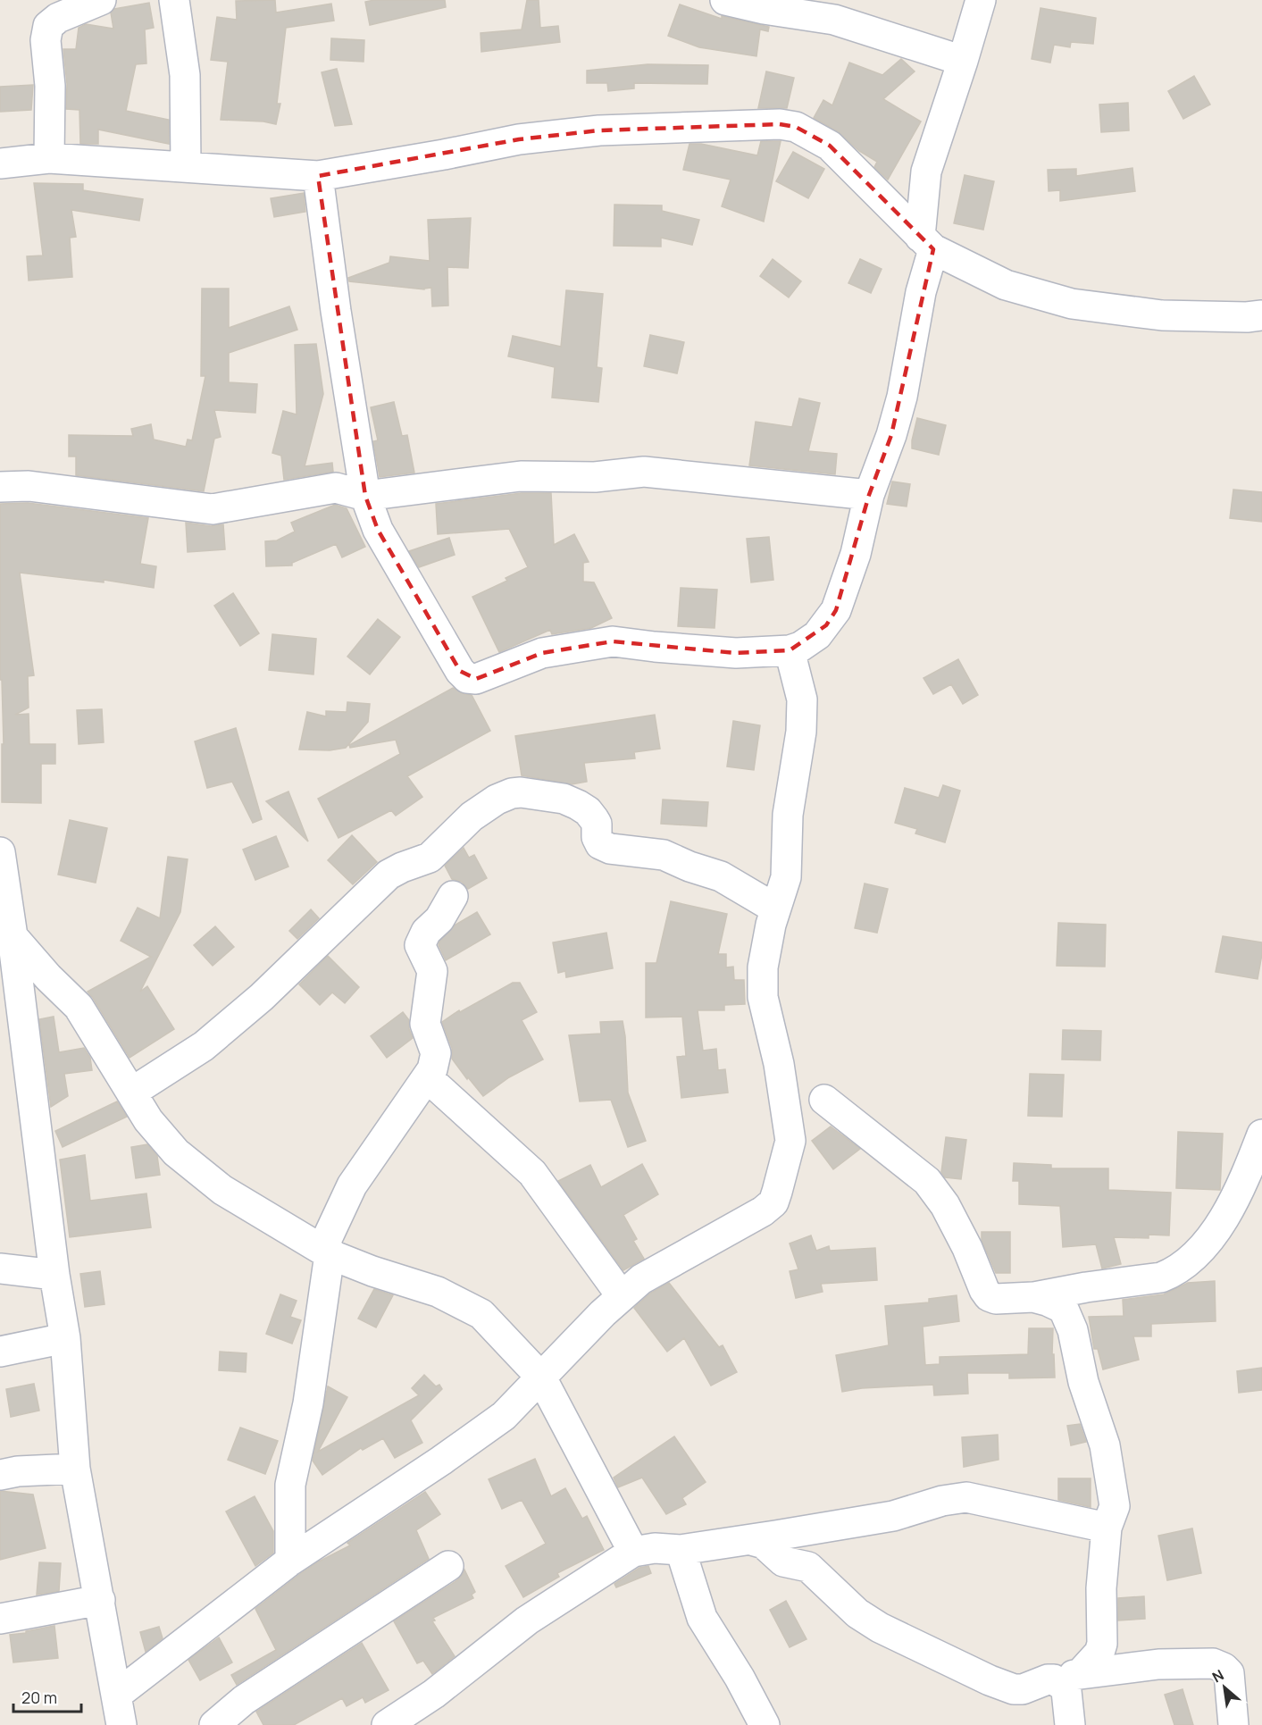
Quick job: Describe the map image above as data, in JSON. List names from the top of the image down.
{
  "scale_bar": "20 m",
  "north": "top left"
}
